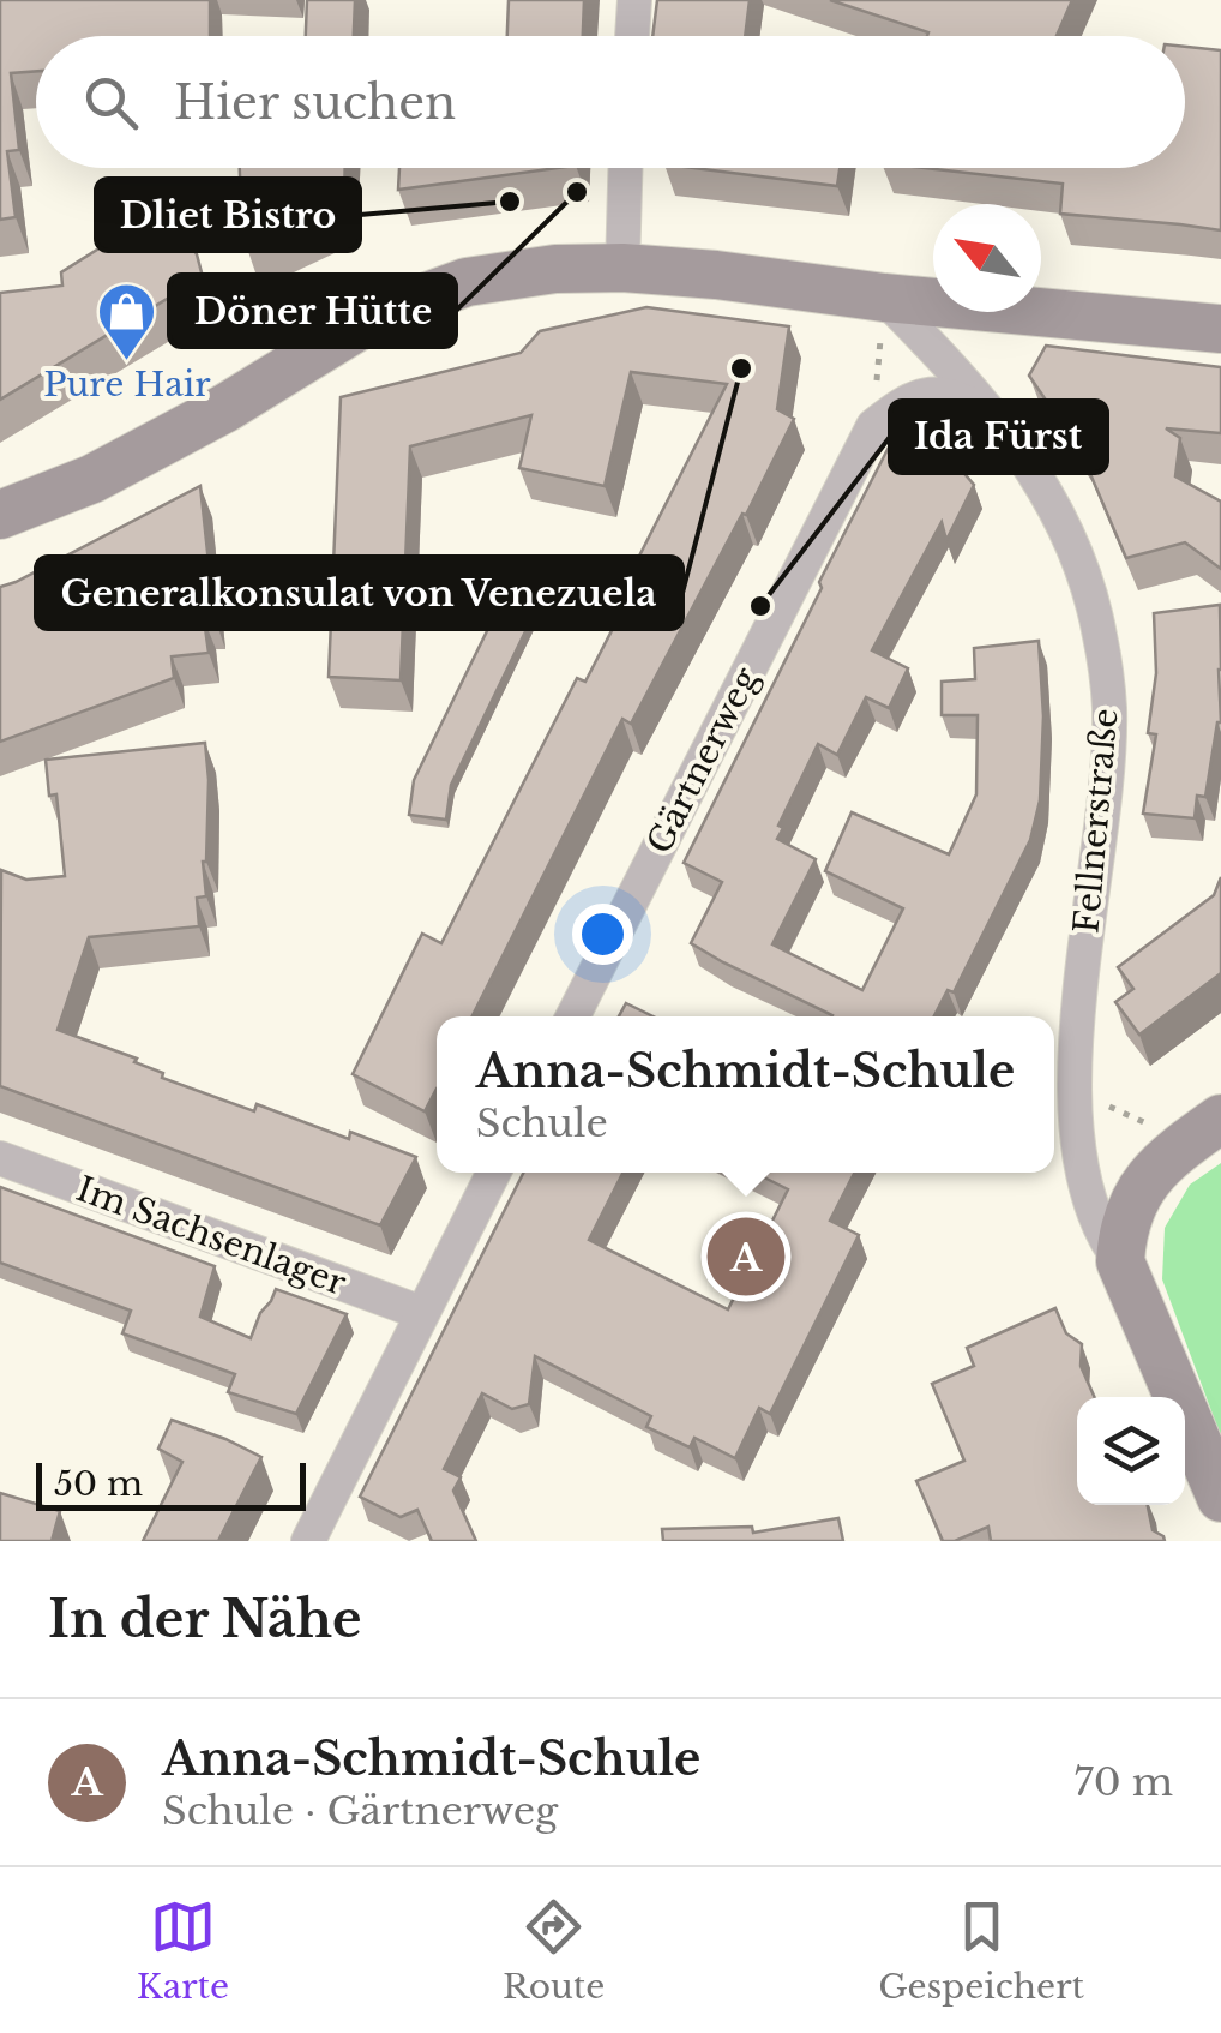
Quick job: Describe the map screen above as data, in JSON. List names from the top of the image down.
{
  "streets": {
    "street": ["Gärtnerweg", "Fellnerstraße", "Im Sachsenlager"]
  },
  "places": {
    "other": [
      "Döner Hütte",
      "Dliet Bistro",
      "Generalkonsulat von Venezuela",
      "Ida Fürst"
    ],
    "shop": ["Pure Hair"]
  },
  "scale_bar": "50 m",
  "north": "top left",
  "page": {
    "search": "Hier suchen",
    "popup": ["Anna-Schmidt-Schule", "Schule"],
    "pins": "A",
    "scale": "50 m",
    "heading": "In der Nähe",
    "list": [
      {
        "mark": "A",
        "name": "Anna-Schmidt-Schule",
        "note": "Schule · Gärtnerweg",
        "value": "70 m"
      }
    ],
    "nav": ["Karte", "Route", "Gespeichert"]
  }
}
